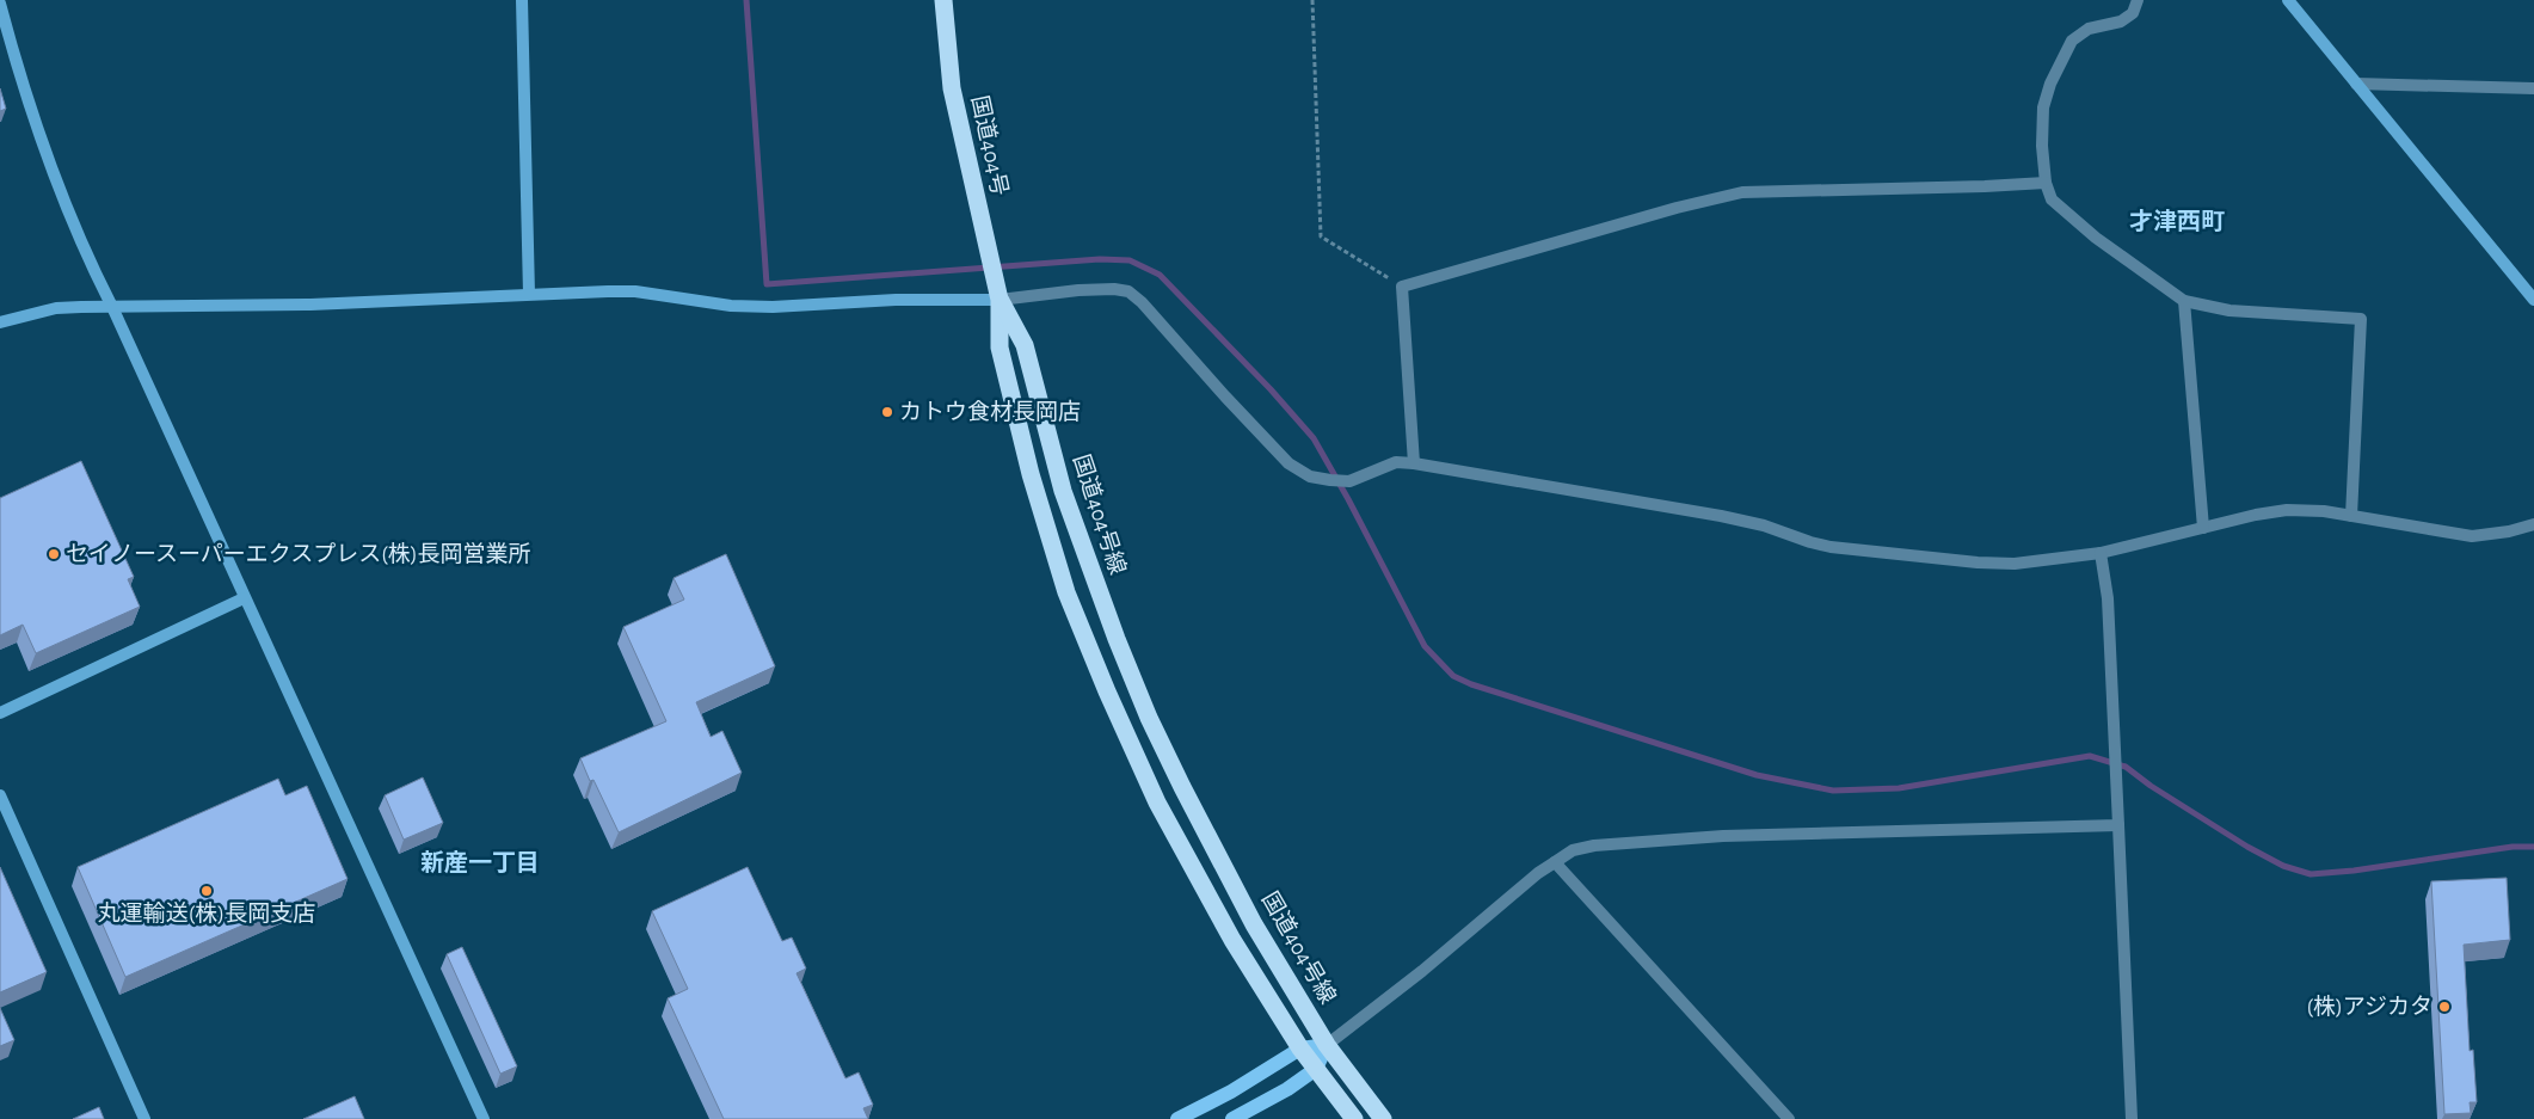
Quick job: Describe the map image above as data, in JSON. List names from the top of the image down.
{
  "streets": {
    "highway": ["国道404号", "国道404号線"]
  },
  "crossings": [
    ["国道404号", "国道404号線"]
  ],
  "districts": ["才津西町", "新産一丁目"],
  "places": [
    "カトウ食材長岡店",
    "セイノースーパーエクスプレス(株)長岡営業所",
    "丸運輸送(株)長岡支店",
    "(株)アジカタ"
  ]
}
